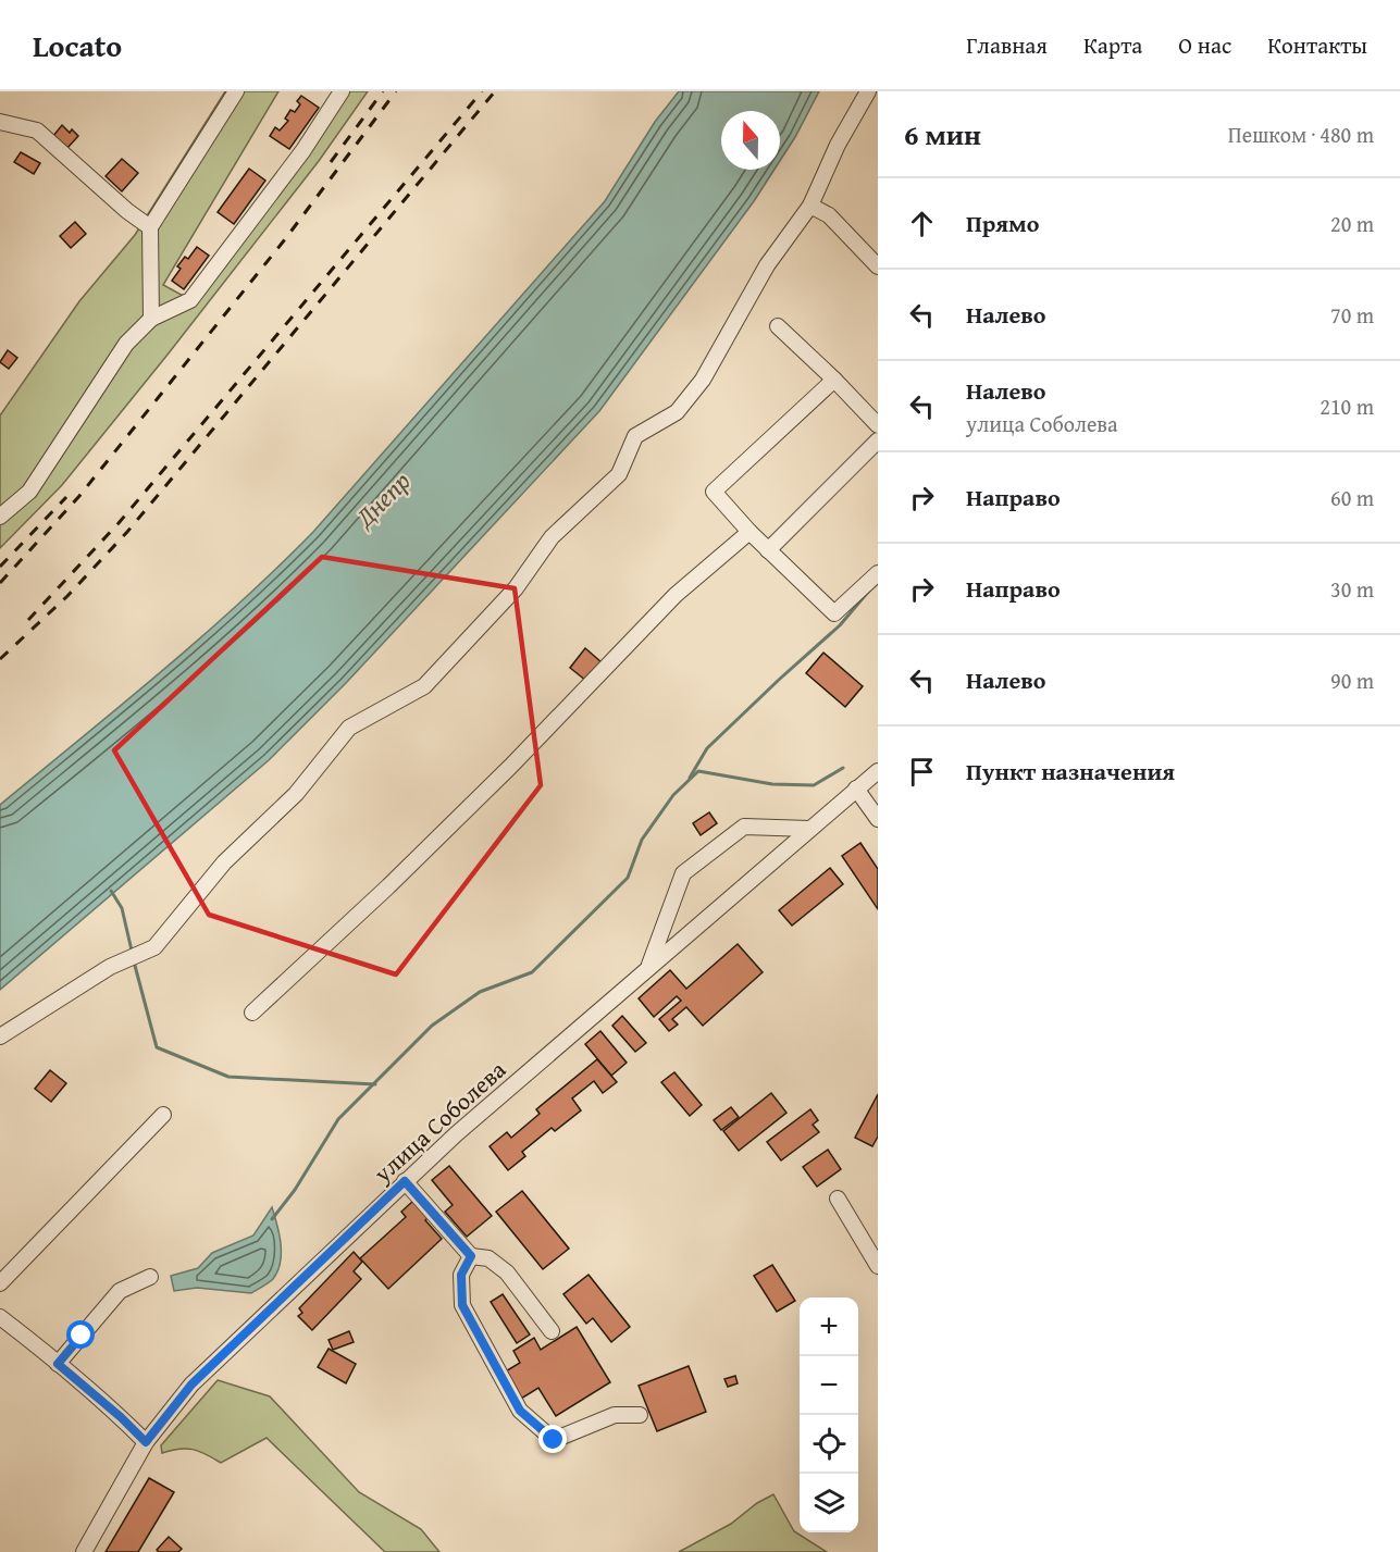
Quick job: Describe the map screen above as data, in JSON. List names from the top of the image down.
{
  "streets": {
    "street": ["улица Соболева"]
  },
  "water": ["Днепр"],
  "north": "top",
  "page": {
    "header": "Locato",
    "nav": [
      "Главная",
      "Карта",
      "О нас",
      "Контакты"
    ],
    "heading": ["6 мин", "Пешком · 480 m"],
    "list": [
      ["Прямо", "20 m"],
      ["Налево", "70 m"],
      ["Налево", "улица Соболева", "210 m"],
      ["Направо", "60 m"],
      ["Направо", "30 m"],
      ["Налево", "90 m"],
      "Пункт назначения"
    ],
    "map_buttons": ["+", "−"]
  }
}
